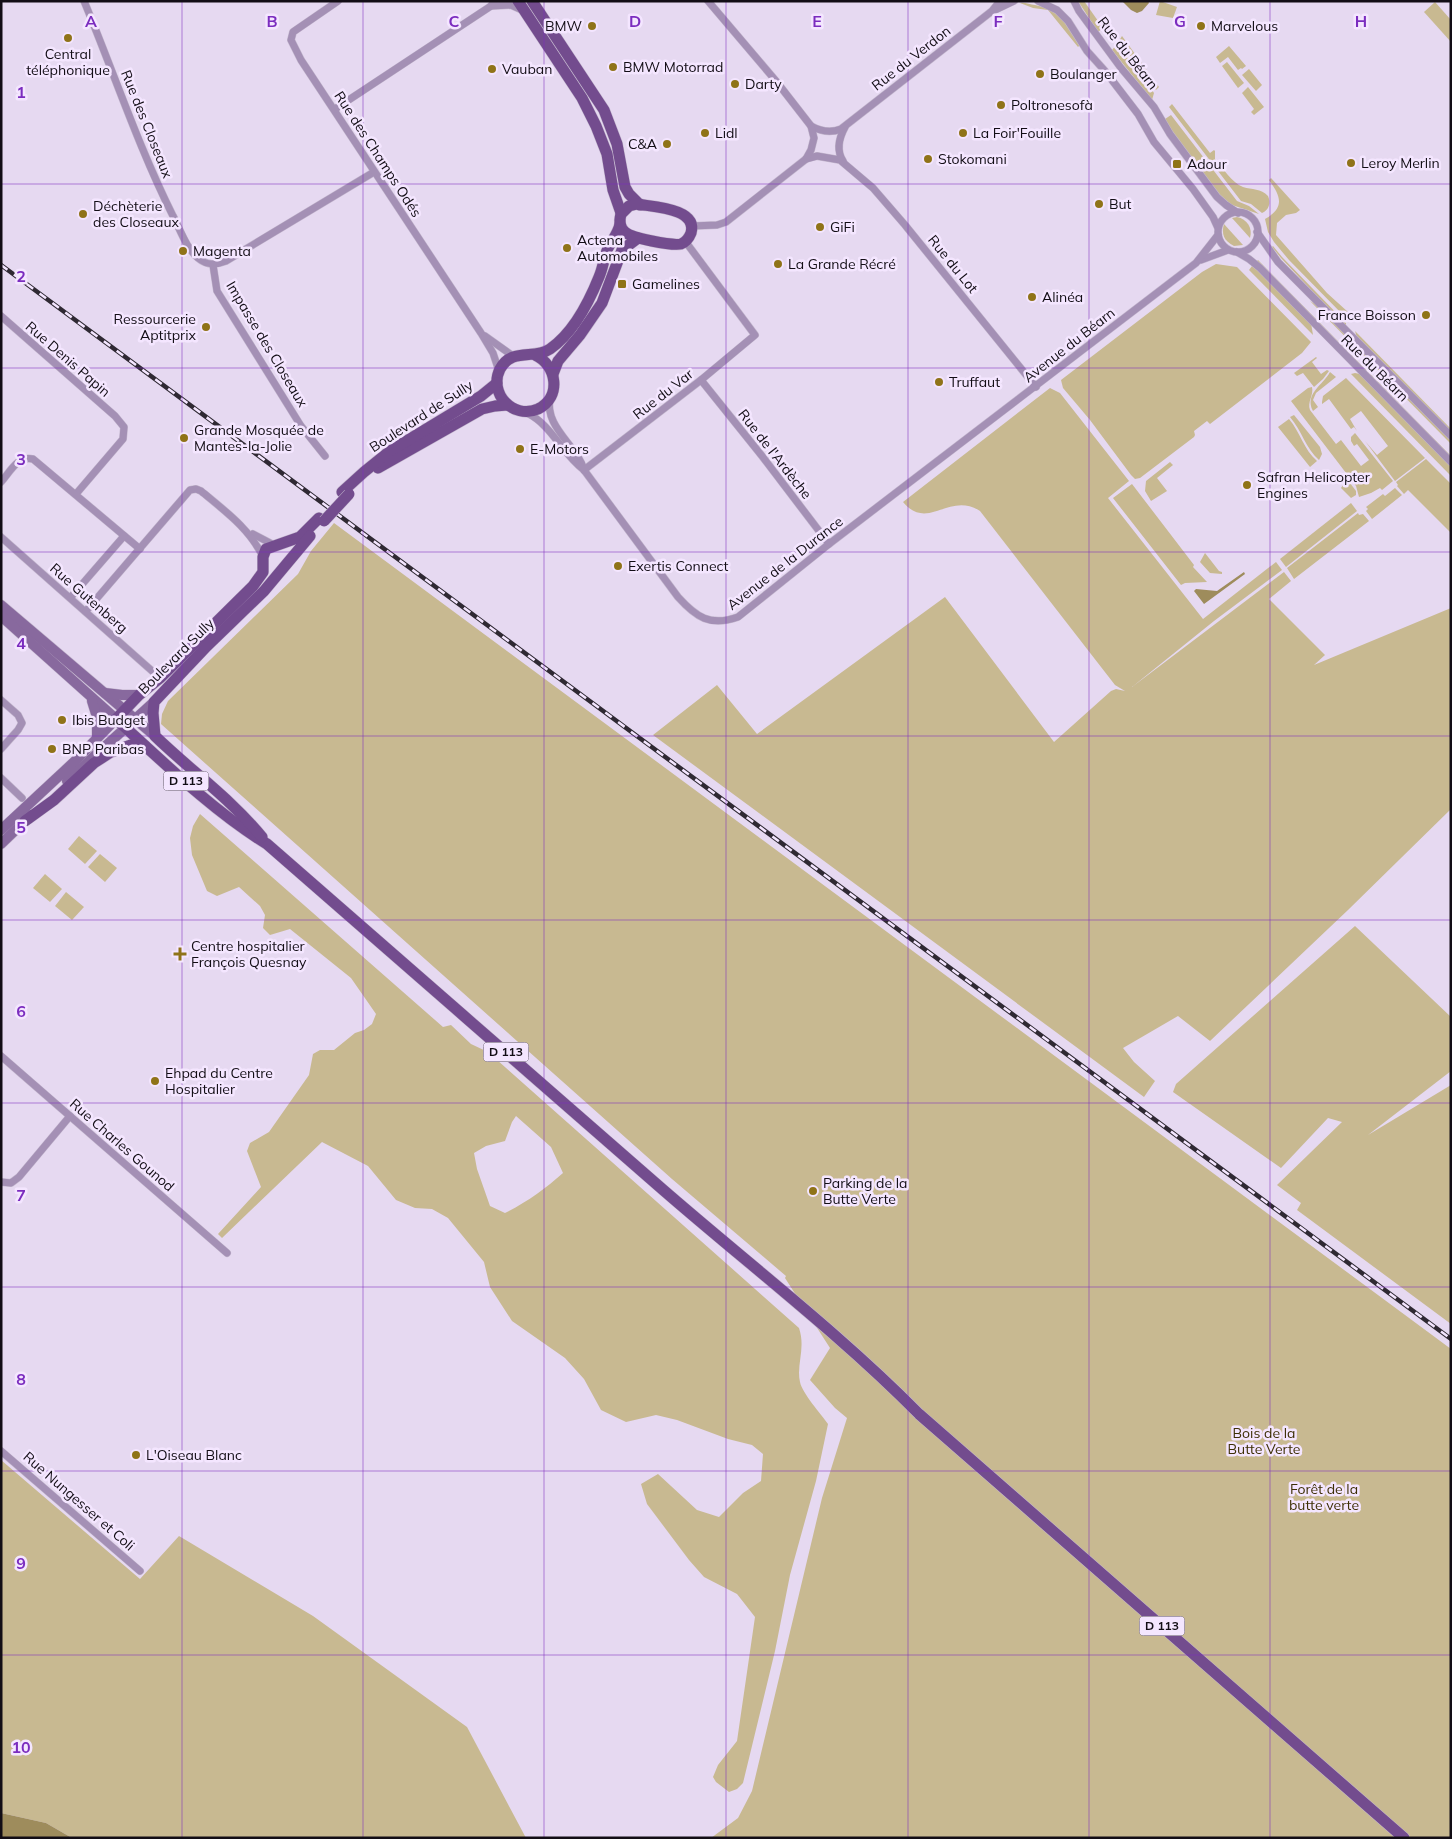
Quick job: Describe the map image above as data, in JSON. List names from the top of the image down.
{
  "streets": {
    "main road": ["Boulevard de Sully", "Boulevard Sully", "D 113"],
    "street": [
      "Rue du Béarn",
      "Rue du Verdon",
      "Rue des Closeaux",
      "Rue des Champs Odés",
      "Rue du Lot",
      "Impasse des Closeaux",
      "Avenue du Béarn",
      "Rue Denis Papin",
      "Rue du Var",
      "Rue de l'Ardèche",
      "Avenue de la Durance",
      "Rue Gutenberg",
      "Rue Charles Gounod",
      "Rue Nungesser et Coli"
    ]
  },
  "crossings": [
    ["Rue du Béarn", "Avenue du Béarn"],
    ["Rue des Closeaux", "Impasse des Closeaux"],
    ["Rue des Champs Odés", "Boulevard de Sully"],
    ["Rue des Champs Odés", "Avenue de la Durance"],
    ["Rue du Lot", "Avenue du Béarn"],
    ["Avenue du Béarn", "Avenue de la Durance"],
    ["Rue du Var", "Rue de l'Ardèche"],
    ["Rue du Var", "Avenue de la Durance"],
    ["Boulevard de Sully", "Avenue de la Durance"],
    ["Boulevard de Sully", "Boulevard Sully"],
    ["Rue de l'Ardèche", "Avenue de la Durance"],
    ["Rue Gutenberg", "Boulevard Sully"],
    ["Boulevard Sully", "D 113"]
  ],
  "parks": ["Bois de la Butte Verte", "Forêt de la butte verte"],
  "places": {
    "other": [
      "BMW",
      "Marvelous",
      "Central téléphonique",
      "BMW Motorrad",
      "Vauban",
      "Boulanger",
      "Darty",
      "Poltronesofà",
      "Lidl",
      "La Foir'Fouille",
      "C&A",
      "Stokomani",
      "Leroy Merlin",
      "But",
      "Déchèterie des Closeaux",
      "GiFi",
      "Actena Automobiles",
      "Magenta",
      "La Grande Récré",
      "Alinéa",
      "France Boisson",
      "Ressourcerie Aptitprix",
      "Truffaut",
      "Grande Mosquée de Mantes-la-Jolie",
      "E-Motors",
      "Safran Helicopter Engines",
      "Exertis Connect",
      "Ibis Budget",
      "BNP Paribas",
      "Ehpad du Centre Hospitalier",
      "Parking de la Butte Verte",
      "L'Oiseau Blanc"
    ],
    "transit": ["Adour", "Gamelines"],
    "health": ["Centre hospitalier François Quesnay"]
  },
  "grid": {
    "columns": [
      "A",
      "B",
      "C",
      "D",
      "E",
      "F",
      "G",
      "H"
    ],
    "rows": [
      "1",
      "2",
      "3",
      "4",
      "5",
      "6",
      "7",
      "8",
      "9",
      "10"
    ]
  }
}
